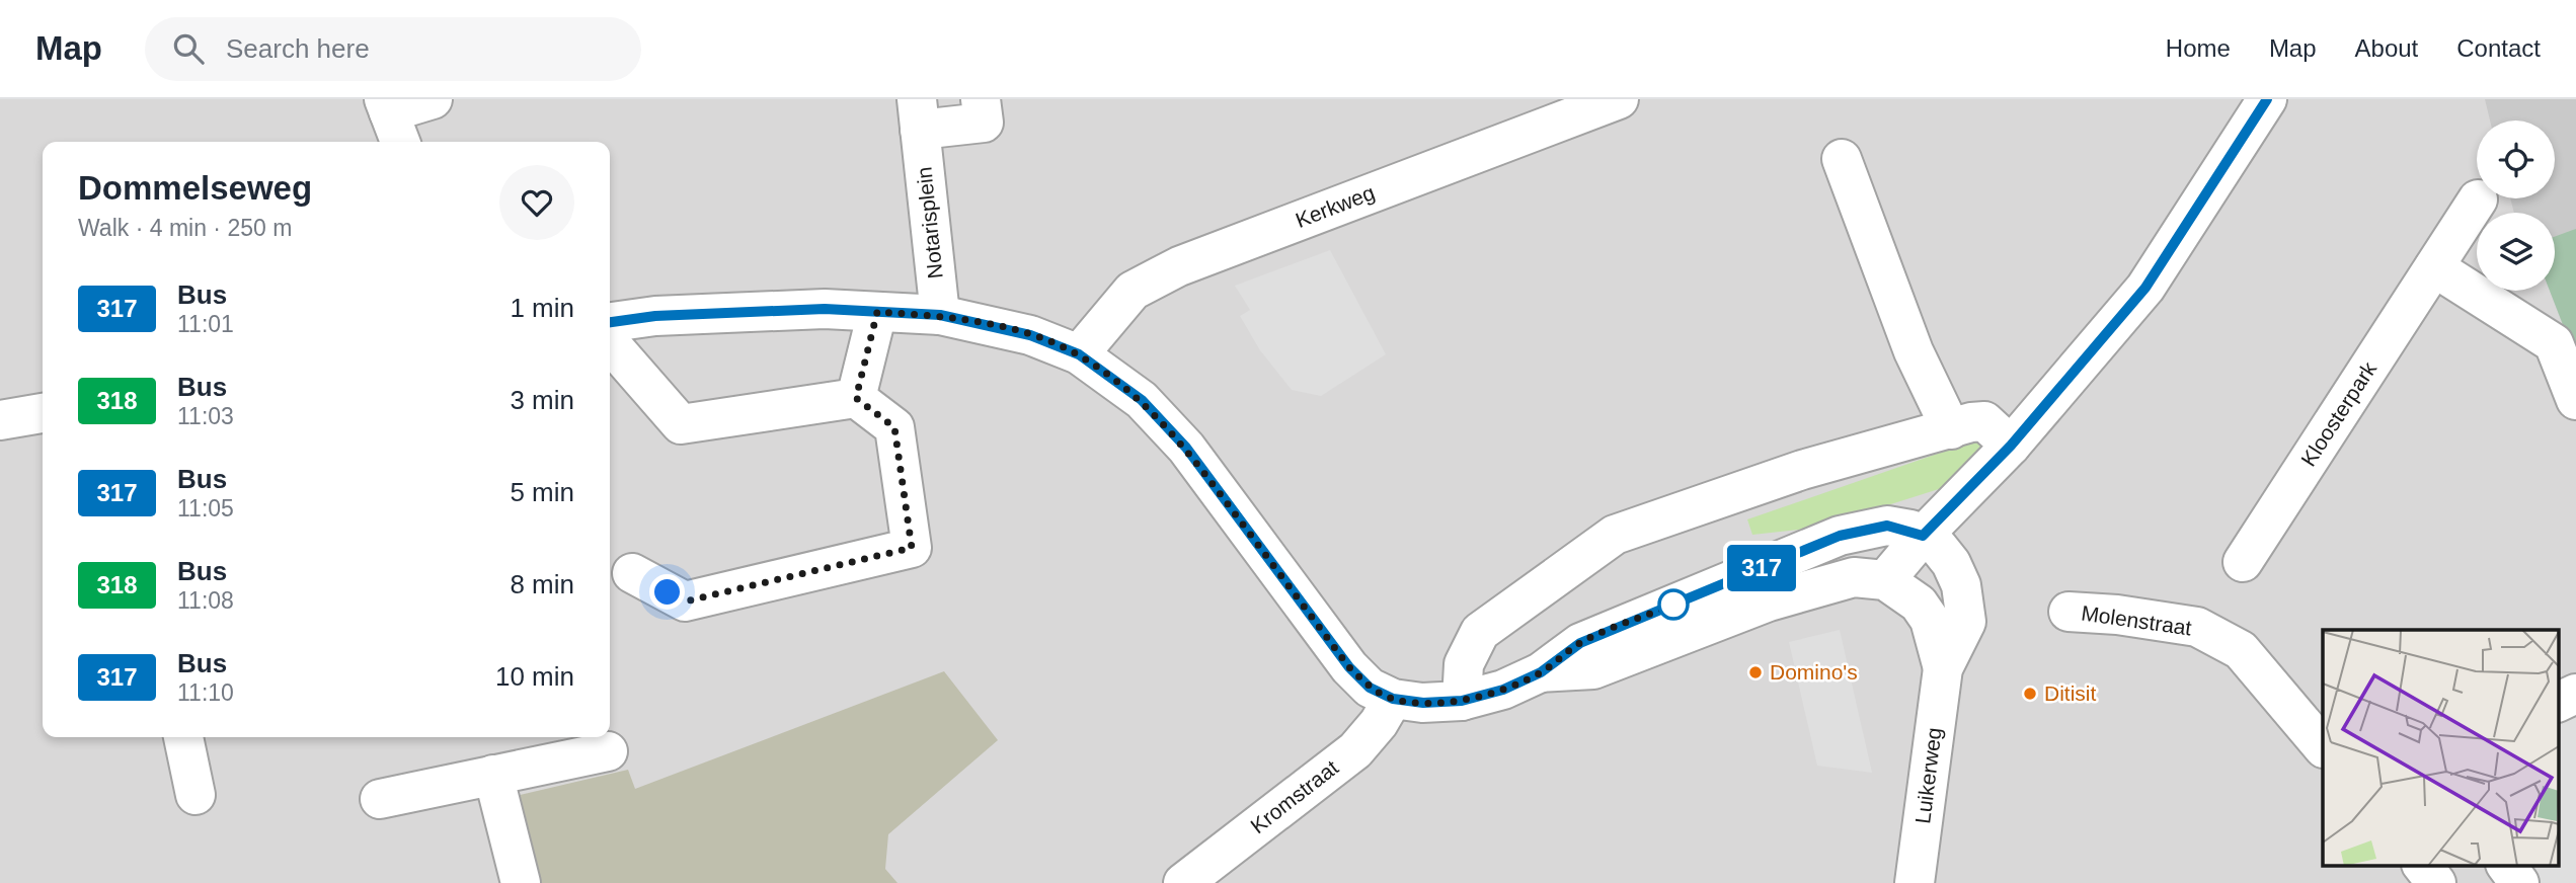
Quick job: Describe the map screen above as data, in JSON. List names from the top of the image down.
{
  "streets": {
    "street": [
      "Kerkweg",
      "Notarisplein",
      "Kloosterpark",
      "Molenstraat",
      "Luikerweg",
      "Kromstraat"
    ]
  },
  "places": ["Domino's", "Ditisit"],
  "lines": ["bus line 317"],
  "page": {
    "header": "Map",
    "search": "Search here",
    "nav": [
      "Home",
      "Map",
      "About",
      "Contact"
    ],
    "on_map": "317",
    "heading": ["Dommelseweg", "Walk · 4 min · 250 m"],
    "list": [
      {
        "mark": "317",
        "name": "Bus",
        "note": "11:01",
        "value": "1 min"
      },
      {
        "mark": "318",
        "name": "Bus",
        "note": "11:03",
        "value": "3 min"
      },
      {
        "mark": "317",
        "name": "Bus",
        "note": "11:05",
        "value": "5 min"
      },
      {
        "mark": "318",
        "name": "Bus",
        "note": "11:08",
        "value": "8 min"
      },
      {
        "mark": "317",
        "name": "Bus",
        "note": "11:10",
        "value": "10 min"
      }
    ]
  }
}
